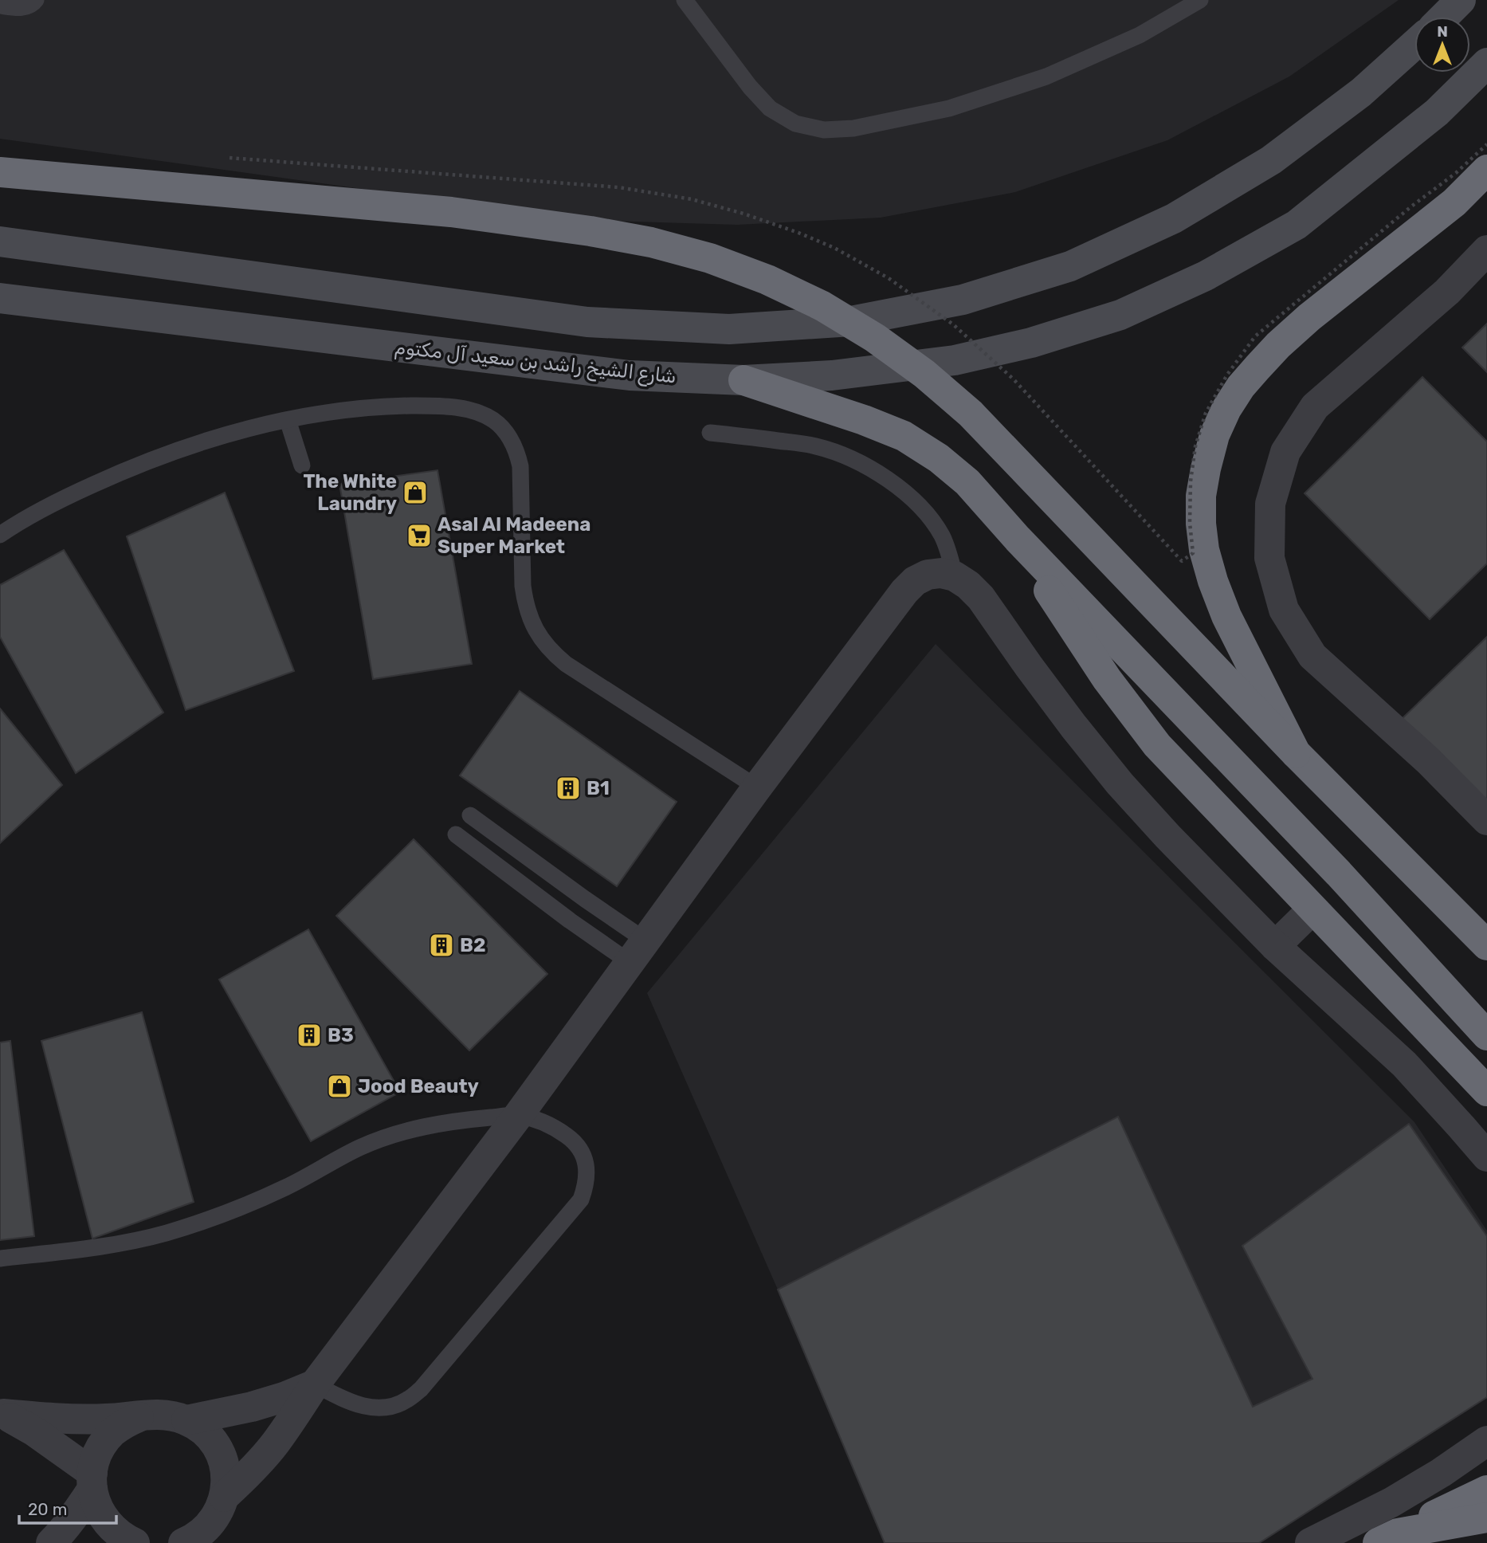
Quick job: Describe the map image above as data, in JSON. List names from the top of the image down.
{
  "streets": {
    "main road": ["شارع الشيخ راشد بن سعيد آل مكتوم"]
  },
  "places": {
    "shop": ["The White Laundry", "Jood Beauty"],
    "supermarket": ["Asal Al Madeena Super Market"],
    "building": ["B1", "B2", "B3"]
  },
  "scale_bar": "20 m",
  "north": "top"
}
